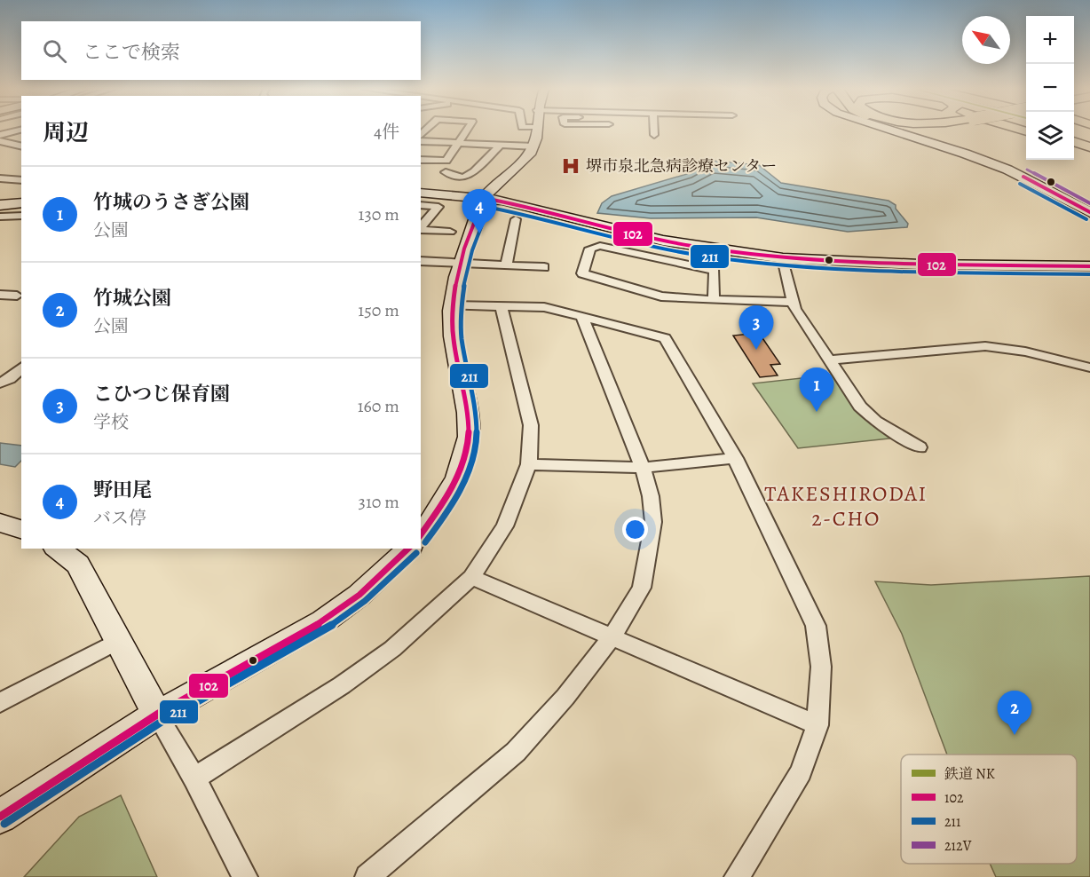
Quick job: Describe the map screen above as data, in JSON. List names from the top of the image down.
{
  "districts": ["TAKESHIRODAI 2-CHO"],
  "places": {
    "hospital": ["堺市泉北急病診療センター"]
  },
  "lines": ["transit line 212V", "transit line 102", "transit line 211"],
  "legend": [
    "鉄道 NK",
    "102",
    "211",
    "212V"
  ],
  "north": "top left",
  "page": {
    "map_buttons": ["+", "−"],
    "search": "ここで検索",
    "heading": ["周辺", "4件"],
    "list": [
      {
        "mark": "1",
        "name": "竹城のうさぎ公園",
        "note": "公園",
        "value": "130 m"
      },
      {
        "mark": "2",
        "name": "竹城公園",
        "note": "公園",
        "value": "150 m"
      },
      {
        "mark": "3",
        "name": "こひつじ保育園",
        "note": "学校",
        "value": "160 m"
      },
      {
        "mark": "4",
        "name": "野田尾",
        "note": "バス停",
        "value": "310 m"
      }
    ],
    "pins": [
      "4",
      "3",
      "1",
      "2"
    ]
  }
}
